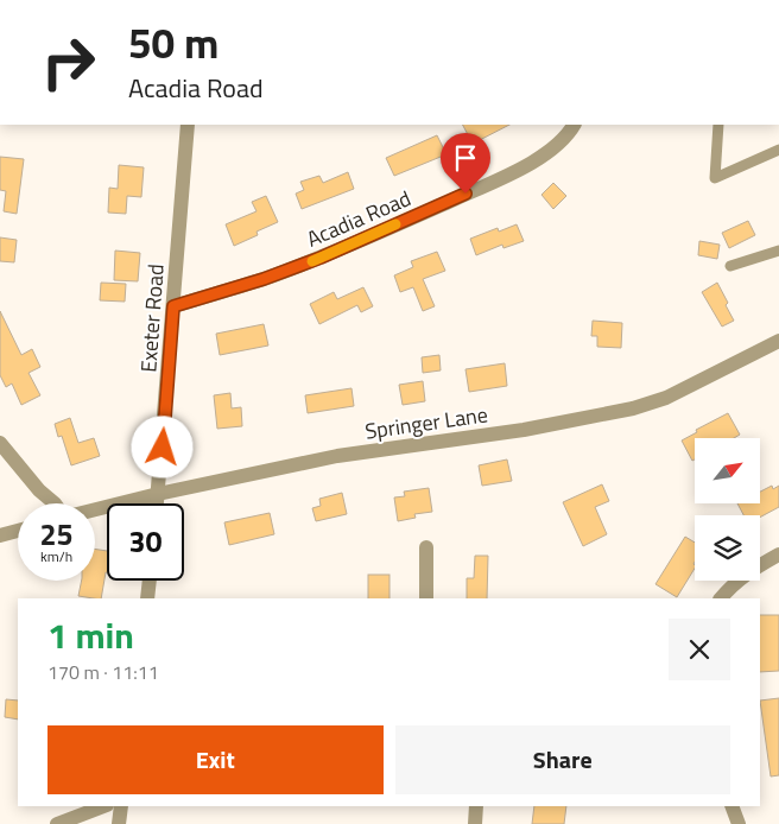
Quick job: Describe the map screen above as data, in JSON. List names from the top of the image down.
{
  "streets": {
    "street": ["Acadia Road", "Exeter Road", "Springer Lane"]
  },
  "crossings": [
    ["Acadia Road", "Exeter Road"],
    ["Exeter Road", "Springer Lane"]
  ],
  "north": "top right",
  "page": {
    "turn": ["50 m", "Acadia Road"],
    "speed": "25 km/h",
    "limit": "30",
    "heading": ["1 min", "170 m · 11:11"],
    "buttons": ["Exit", "Share"]
  }
}
